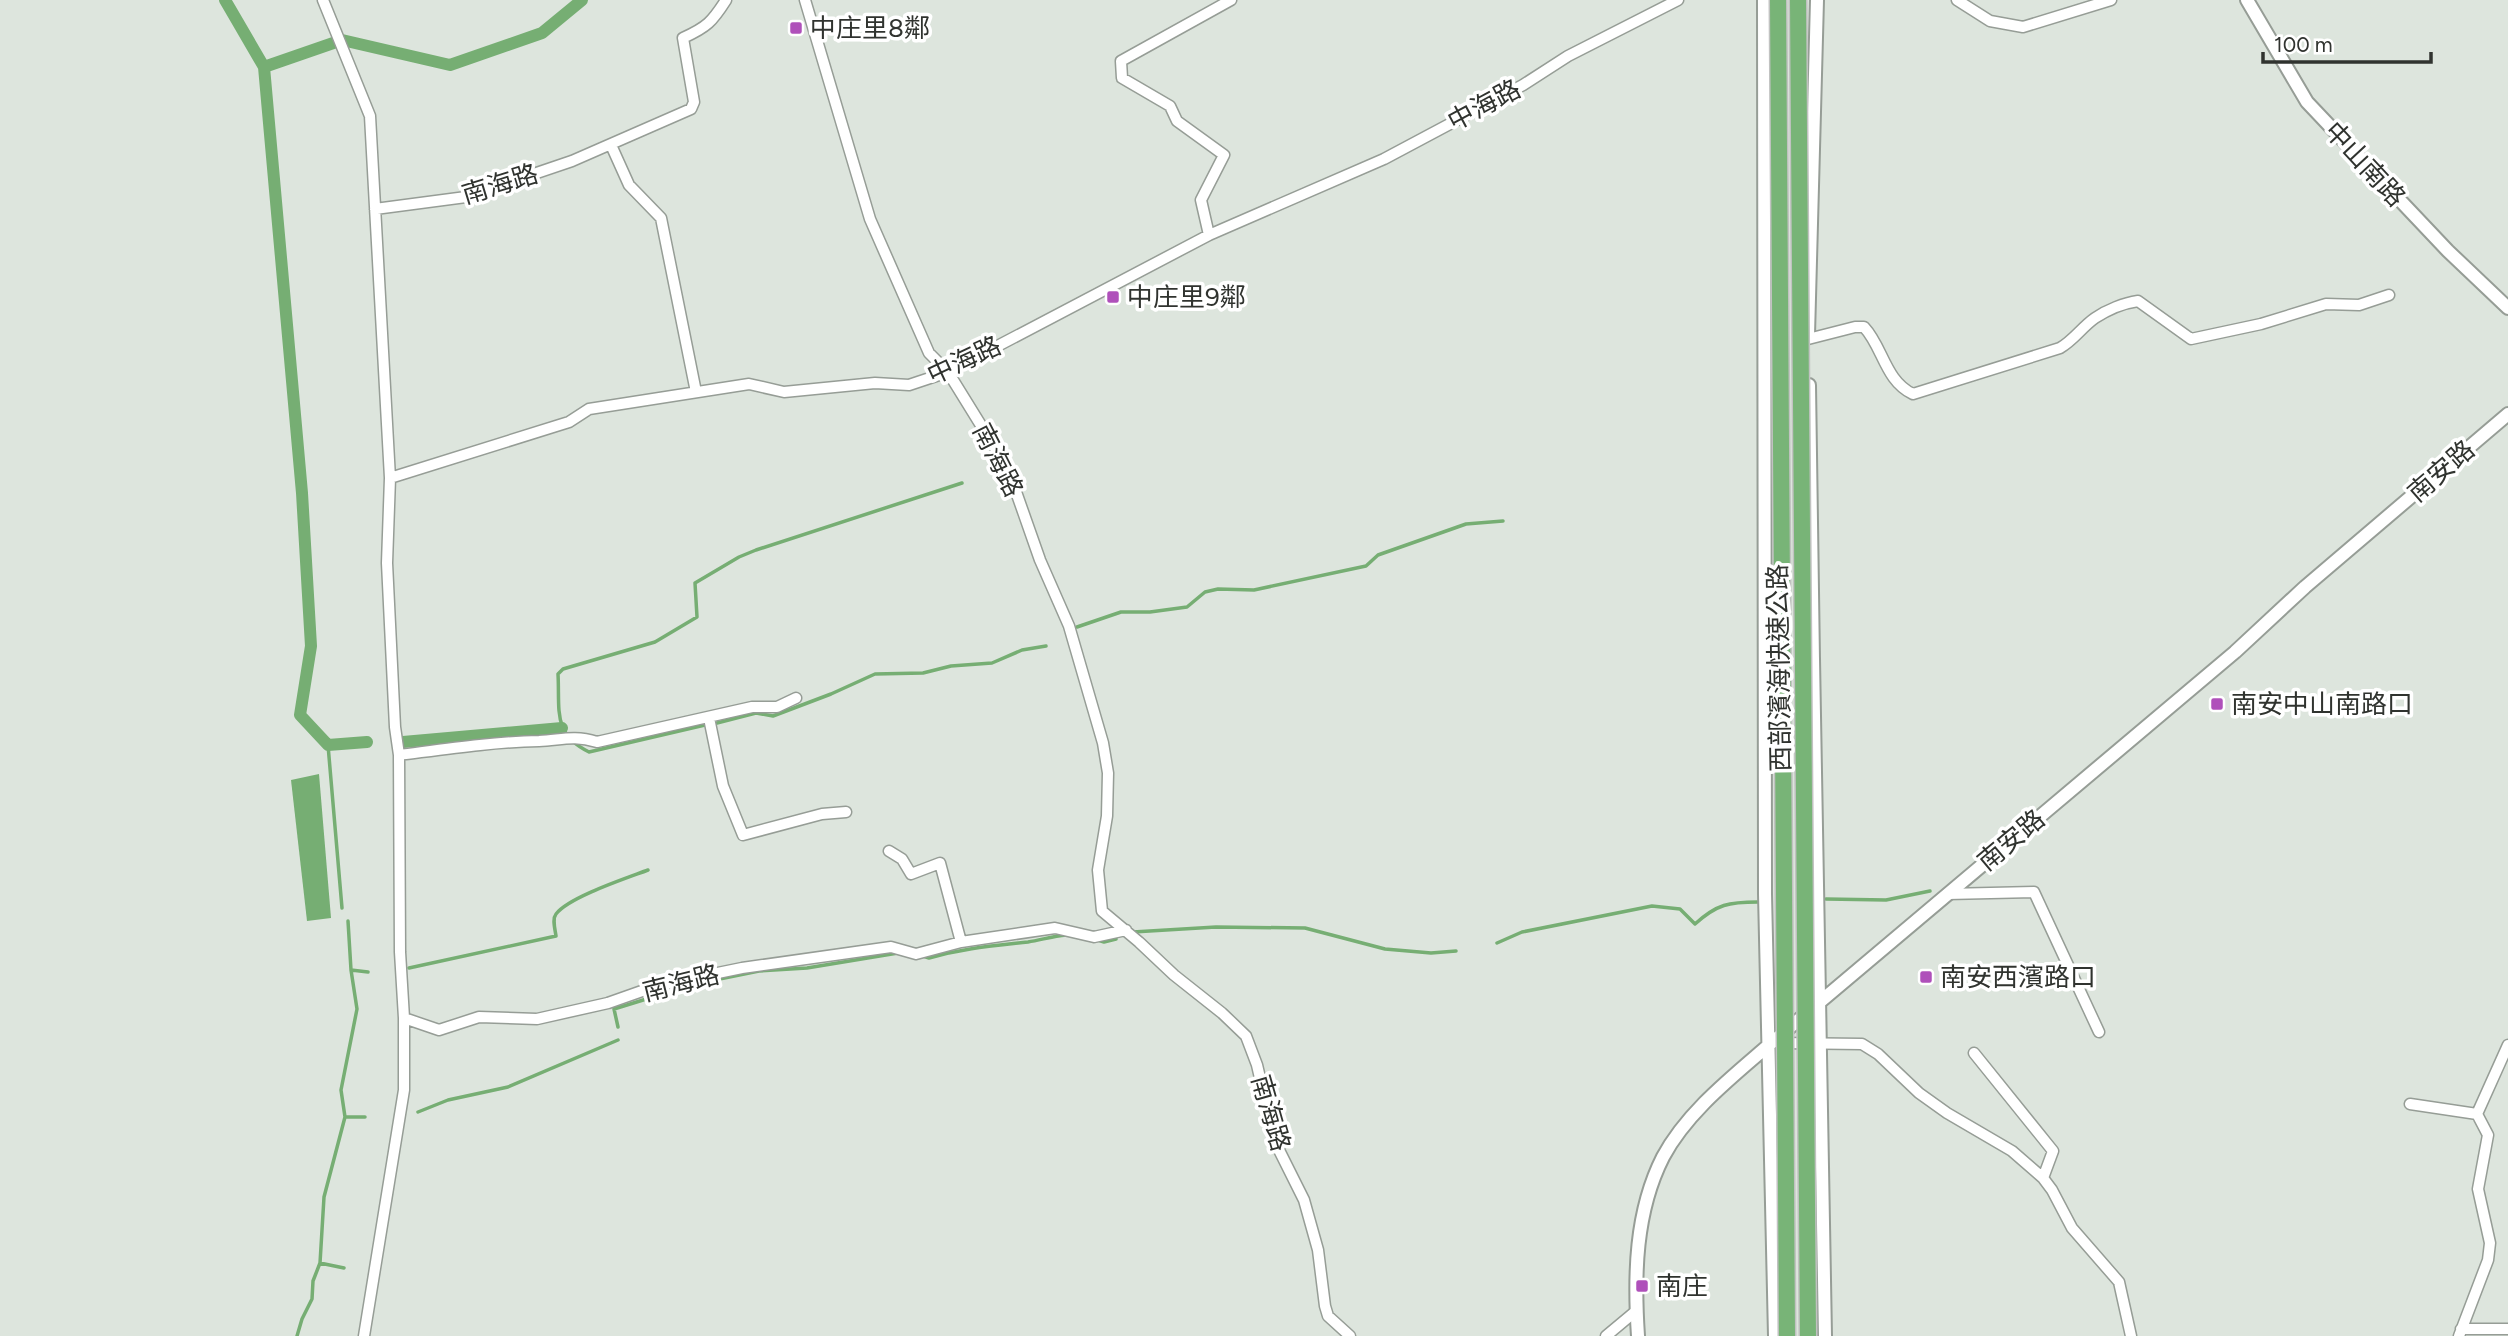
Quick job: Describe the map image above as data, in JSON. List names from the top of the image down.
{
  "streets": {
    "highway": ["西部濱海快速公路"],
    "street": [
      "中海路",
      "中山南路",
      "南海路",
      "南安路"
    ]
  },
  "crossings": [
    ["中海路", "南海路"]
  ],
  "places": {
    "transit": [
      "中庄里8鄰",
      "中庄里9鄰",
      "南安中山南路口",
      "南安西濱路口",
      "南庄"
    ]
  },
  "scale_bar": "100 m"
}
